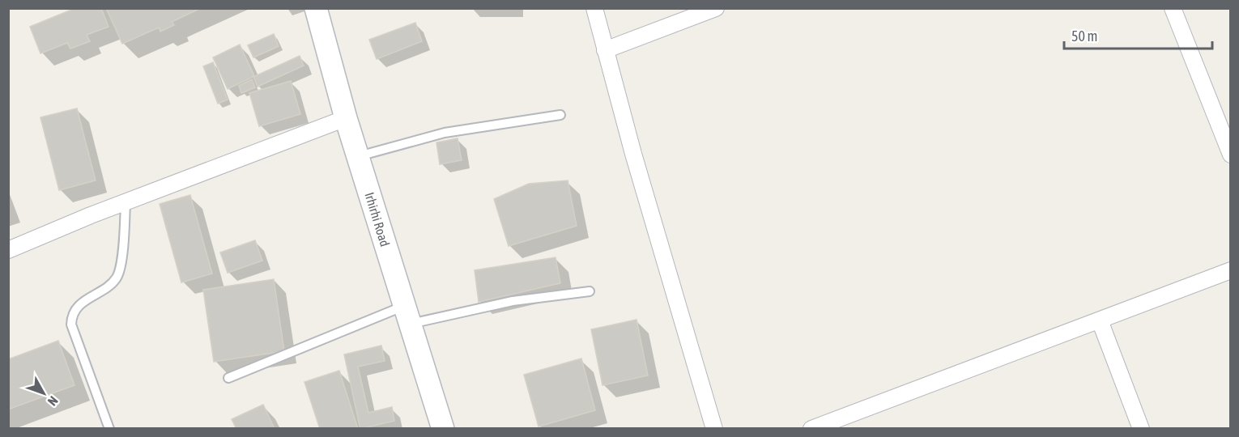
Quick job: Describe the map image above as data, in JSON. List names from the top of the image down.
{
  "streets": {
    "street": ["Irhirhi Road"]
  },
  "scale_bar": "50 m",
  "north": "bottom right"
}
